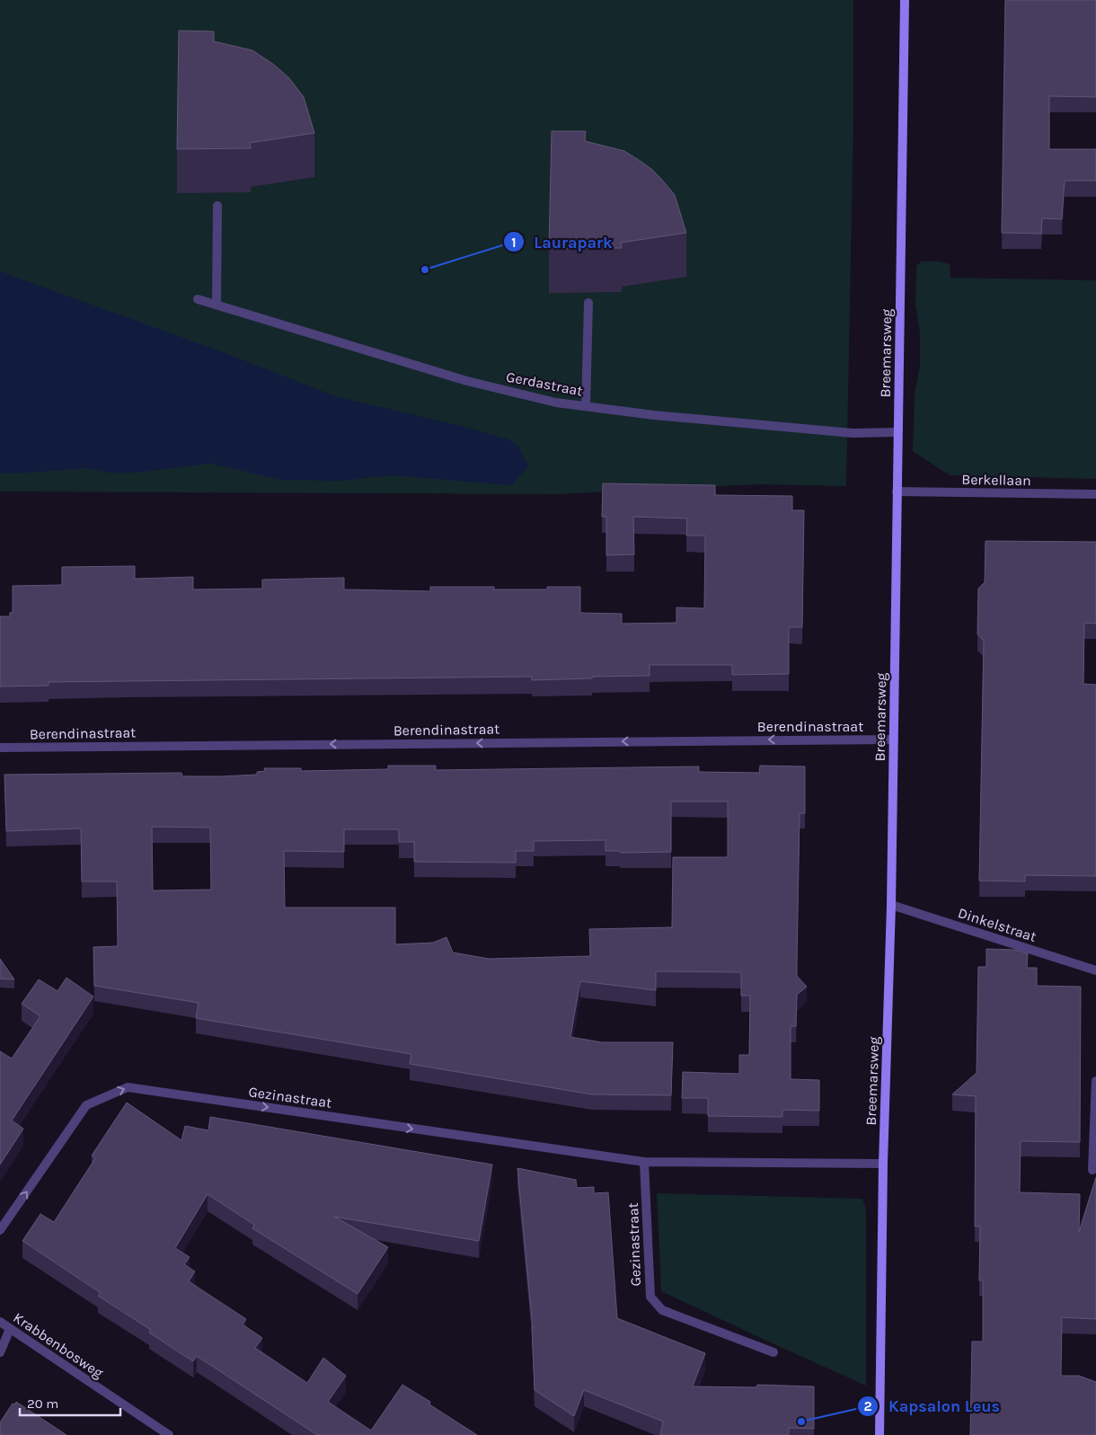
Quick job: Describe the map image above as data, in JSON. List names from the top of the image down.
{
  "streets": {
    "street": [
      "Breemarsweg",
      "Gerdastraat",
      "Berkellaan",
      "Berendinastraat",
      "Dinkelstraat",
      "Gezinastraat",
      "Krabbenbosweg"
    ]
  },
  "crossings": [
    ["Breemarsweg", "Gerdastraat"],
    ["Breemarsweg", "Berkellaan"],
    ["Breemarsweg", "Berendinastraat"],
    ["Breemarsweg", "Dinkelstraat"],
    ["Breemarsweg", "Gezinastraat"]
  ],
  "one_way": ["Berendinastraat", "Gezinastraat"],
  "places": ["Laurapark", "Kapsalon Leus"],
  "scale_bar": "20 m"
}
